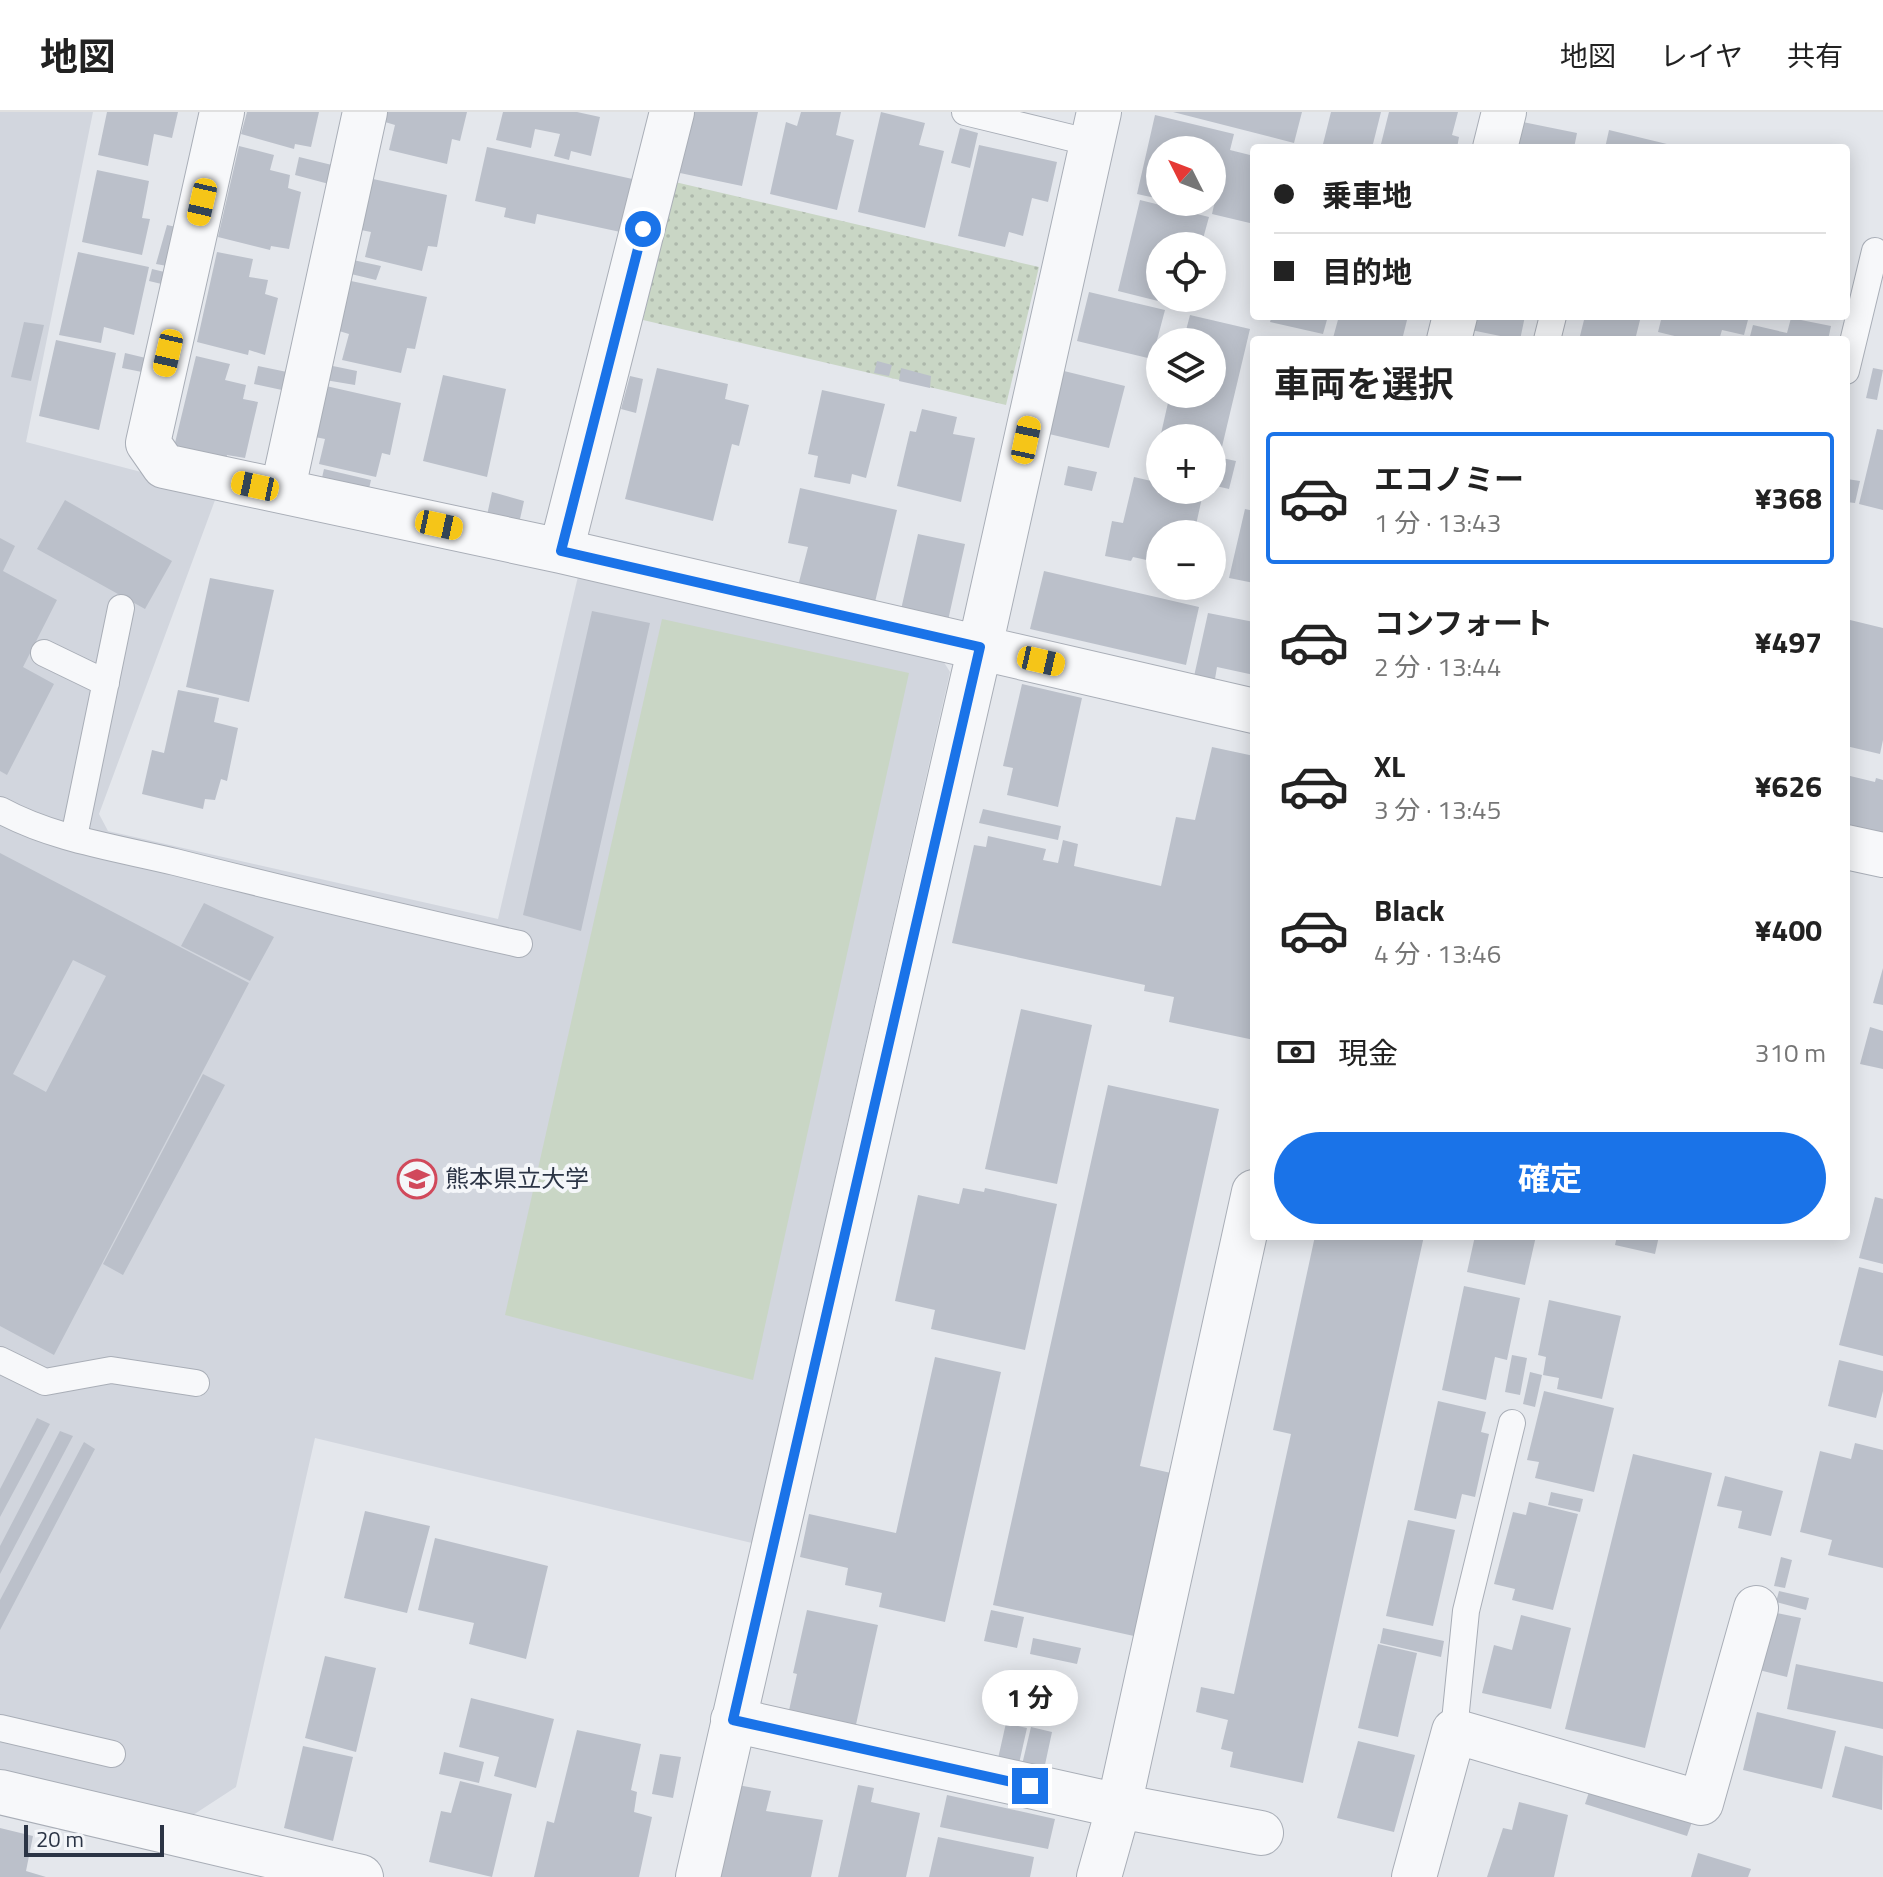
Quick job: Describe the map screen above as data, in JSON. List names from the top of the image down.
{
  "places": {
    "school or university": ["熊本県立大学"]
  },
  "scale_bar": "20 m",
  "north": "top left",
  "page": {
    "header": "地図",
    "nav": ["地図", "レイヤ", "共有"],
    "map_buttons": ["+", "−"],
    "banner": ["乗車地", "目的地"],
    "heading": "車両を選択",
    "list": [
      {
        "name": "エコノミー",
        "note": "1 分 · 13:43",
        "value": "¥368"
      },
      {
        "name": "コンフォート",
        "note": "2 分 · 13:44",
        "value": "¥497"
      },
      {
        "name": "XL",
        "note": "3 分 · 13:45",
        "value": "¥626"
      },
      {
        "name": "Black",
        "note": "4 分 · 13:46",
        "value": "¥400"
      }
    ],
    "pay": ["現金", "310 m"],
    "buttons": "確定",
    "bubble": "1 分",
    "scale": "20 m"
  }
}
